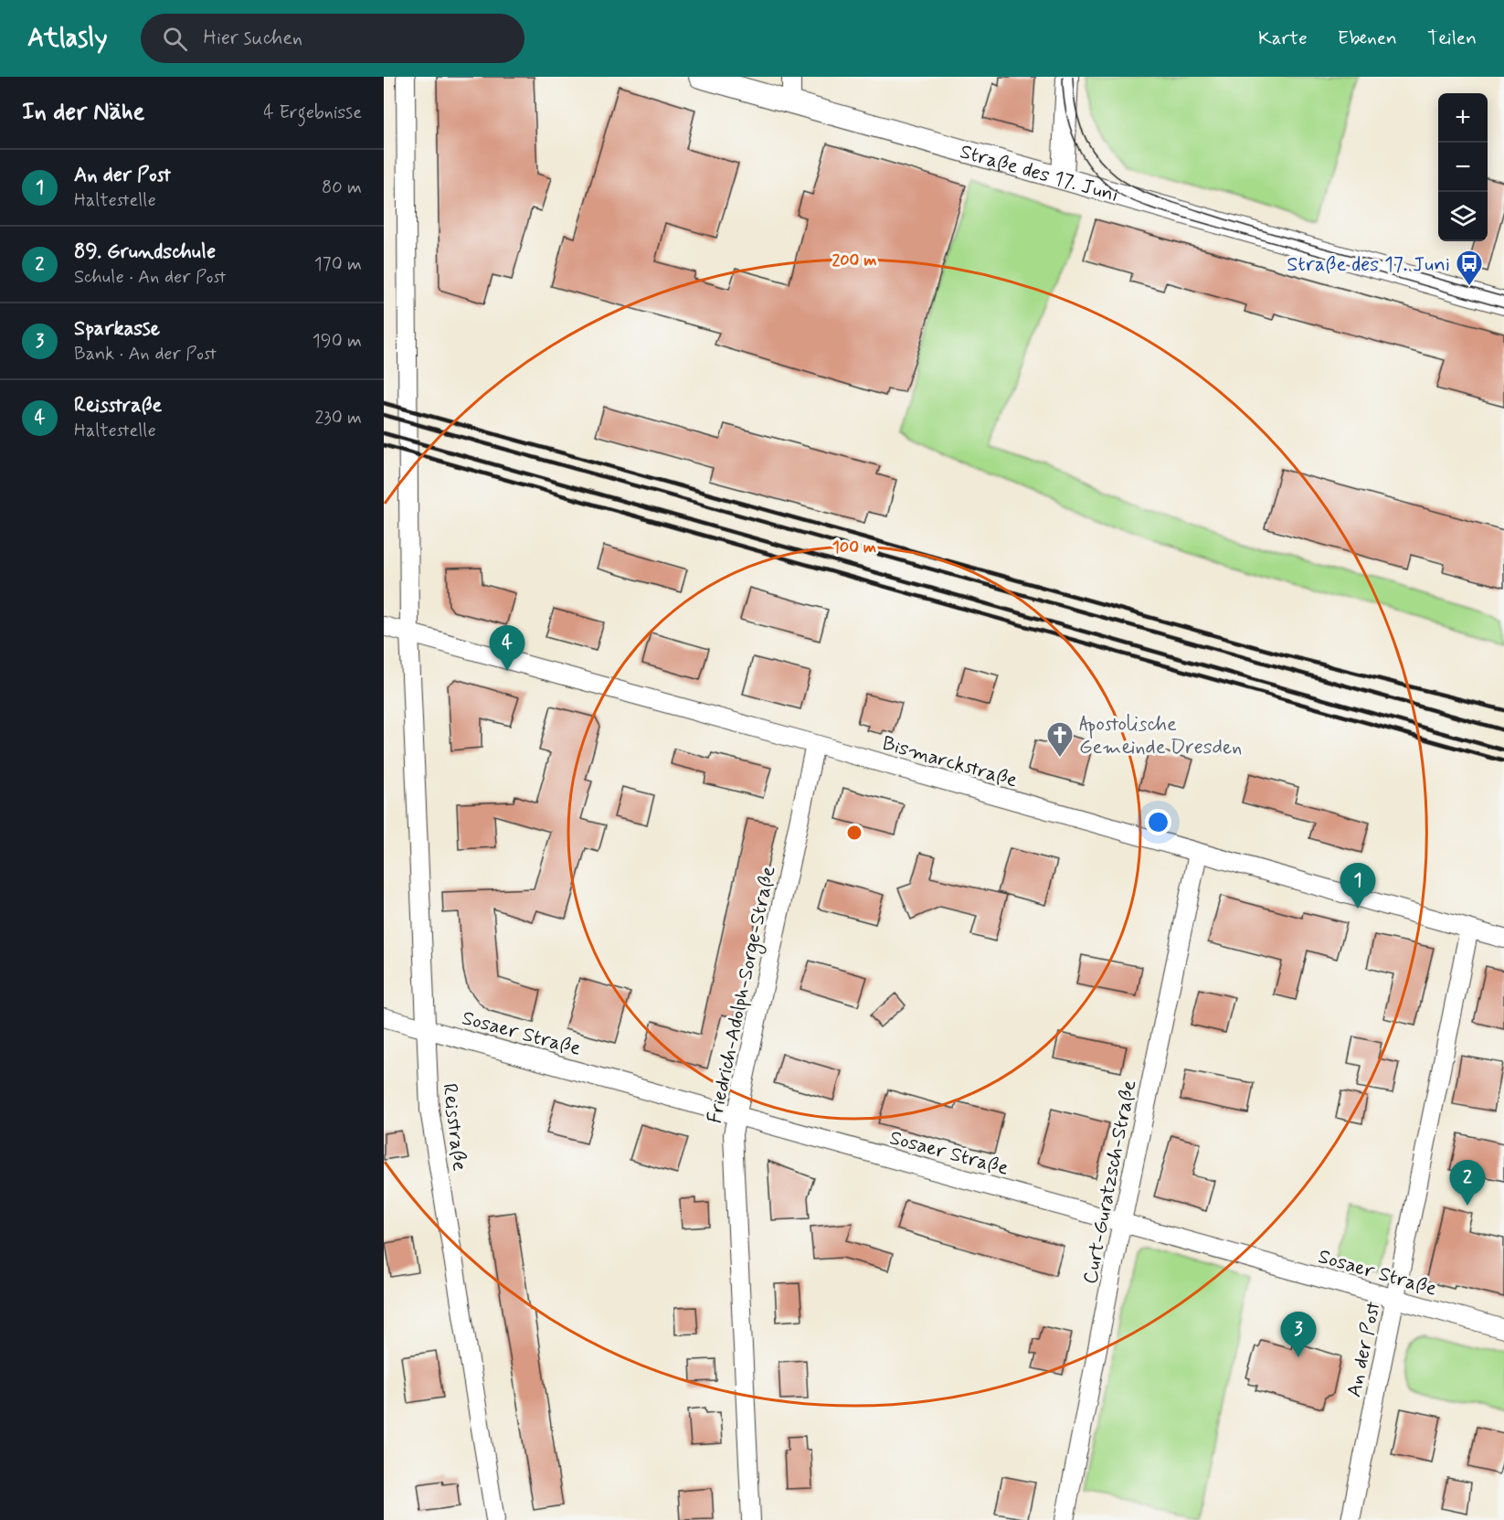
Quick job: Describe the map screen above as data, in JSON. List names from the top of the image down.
{
  "streets": {
    "street": [
      "Straße des 17. Juni",
      "Bismarckstraße",
      "Friedrich-Adolph-Sorge-Straße",
      "Sosaer Straße",
      "Reisstraße",
      "Curt-Guratzsch-Straße",
      "An der Post"
    ]
  },
  "crossings": [
    ["Bismarckstraße", "Friedrich-Adolph-Sorge-Straße"],
    ["Bismarckstraße", "Reisstraße"],
    ["Bismarckstraße", "Curt-Guratzsch-Straße"],
    ["Bismarckstraße", "An der Post"],
    ["Friedrich-Adolph-Sorge-Straße", "Sosaer Straße"],
    ["Sosaer Straße", "Reisstraße"],
    ["Sosaer Straße", "Curt-Guratzsch-Straße"],
    ["Sosaer Straße", "An der Post"]
  ],
  "places": {
    "bus stop": ["Straße des 17. Juni"],
    "church": ["Apostolische Gemeinde Dresden"]
  },
  "page": {
    "header": "Atlasly",
    "search": "Hier suchen",
    "nav": ["Karte", "Ebenen", "Teilen"],
    "heading": ["In der Nähe", "4 Ergebnisse"],
    "map_buttons": ["+", "−"],
    "list": [
      {
        "mark": "1",
        "name": "An der Post",
        "note": "Haltestelle",
        "value": "80 m"
      },
      {
        "mark": "2",
        "name": "89. Grundschule",
        "note": "Schule · An der Post",
        "value": "170 m"
      },
      {
        "mark": "3",
        "name": "Sparkasse",
        "note": "Bank · An der Post",
        "value": "190 m"
      },
      {
        "mark": "4",
        "name": "Reisstraße",
        "note": "Haltestelle",
        "value": "230 m"
      }
    ],
    "pins": [
      "4",
      "1",
      "2",
      "3"
    ]
  },
  "rings": ["200 m", "100 m"]
}
